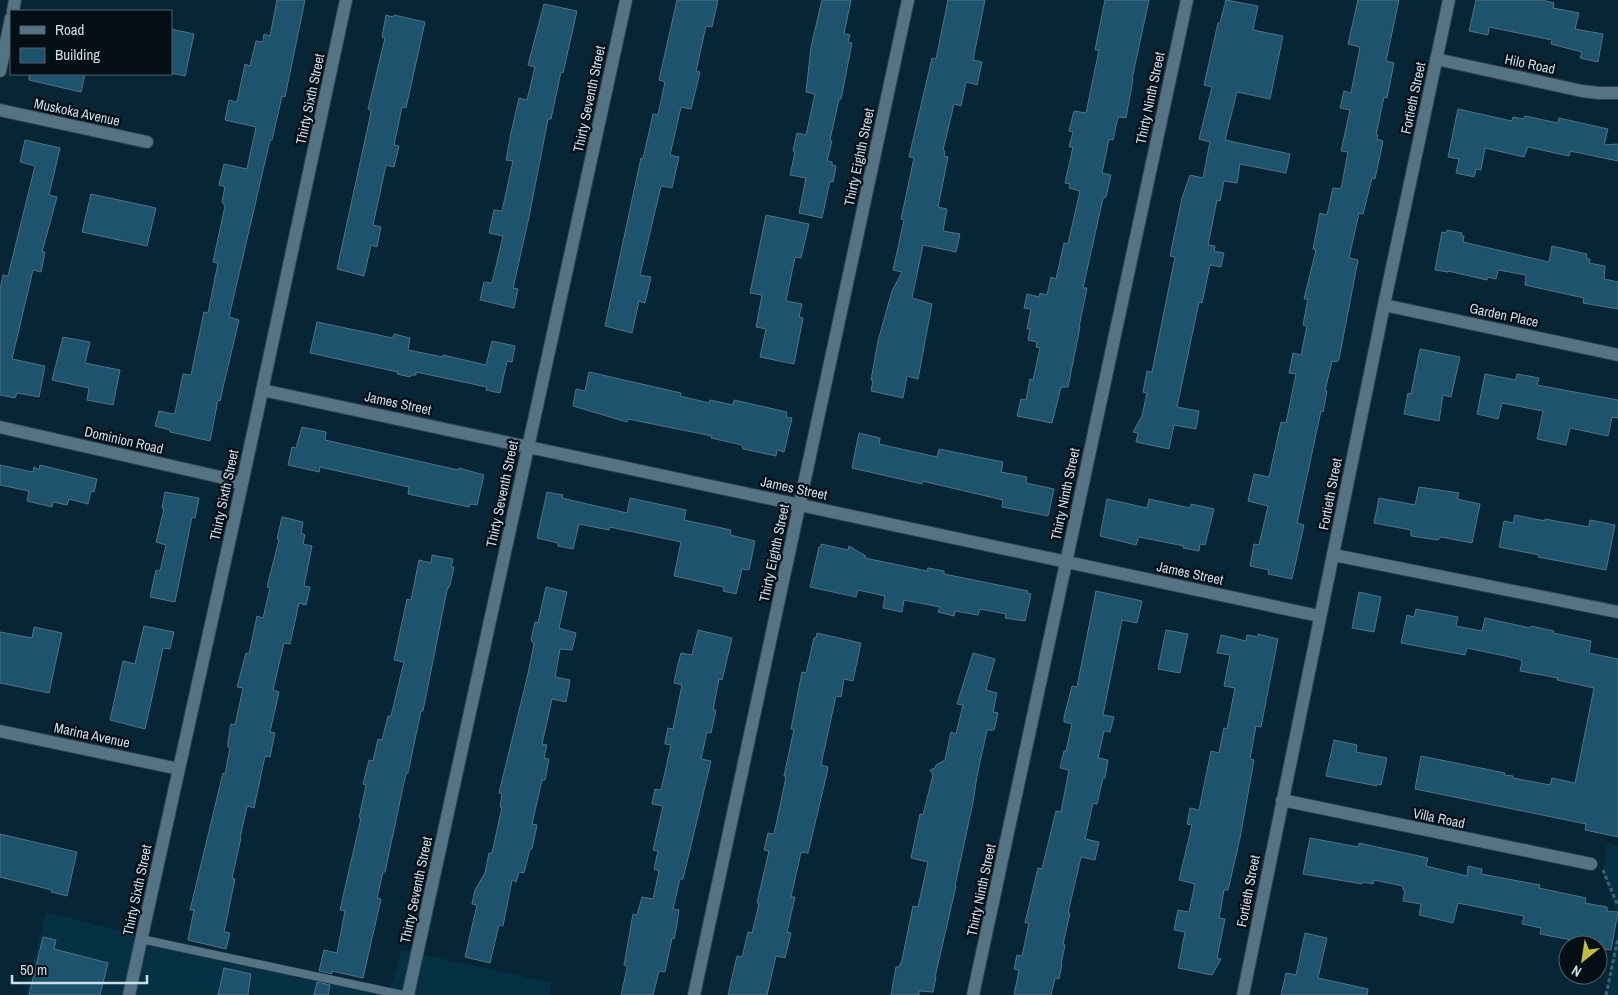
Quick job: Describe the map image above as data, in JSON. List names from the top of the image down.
{
  "streets": {
    "street": [
      "Hilo Road",
      "Thirty Ninth Street",
      "Fortieth Street",
      "Thirty Sixth Street",
      "Thirty Seventh Street",
      "Muskoka Avenue",
      "Thirty Eighth Street",
      "Garden Place",
      "James Street",
      "Dominion Road",
      "Marina Avenue",
      "Villa Road"
    ]
  },
  "crossings": [
    ["Hilo Road", "Fortieth Street"],
    ["Thirty Ninth Street", "James Street"],
    ["Fortieth Street", "Garden Place"],
    ["Fortieth Street", "James Street"],
    ["Fortieth Street", "Villa Road"],
    ["Thirty Sixth Street", "James Street"],
    ["Thirty Sixth Street", "Dominion Road"],
    ["Thirty Sixth Street", "Marina Avenue"],
    ["Thirty Seventh Street", "James Street"],
    ["Thirty Eighth Street", "James Street"]
  ],
  "legend": ["Road", "Building"],
  "scale_bar": "50 m",
  "north": "bottom left"
}
